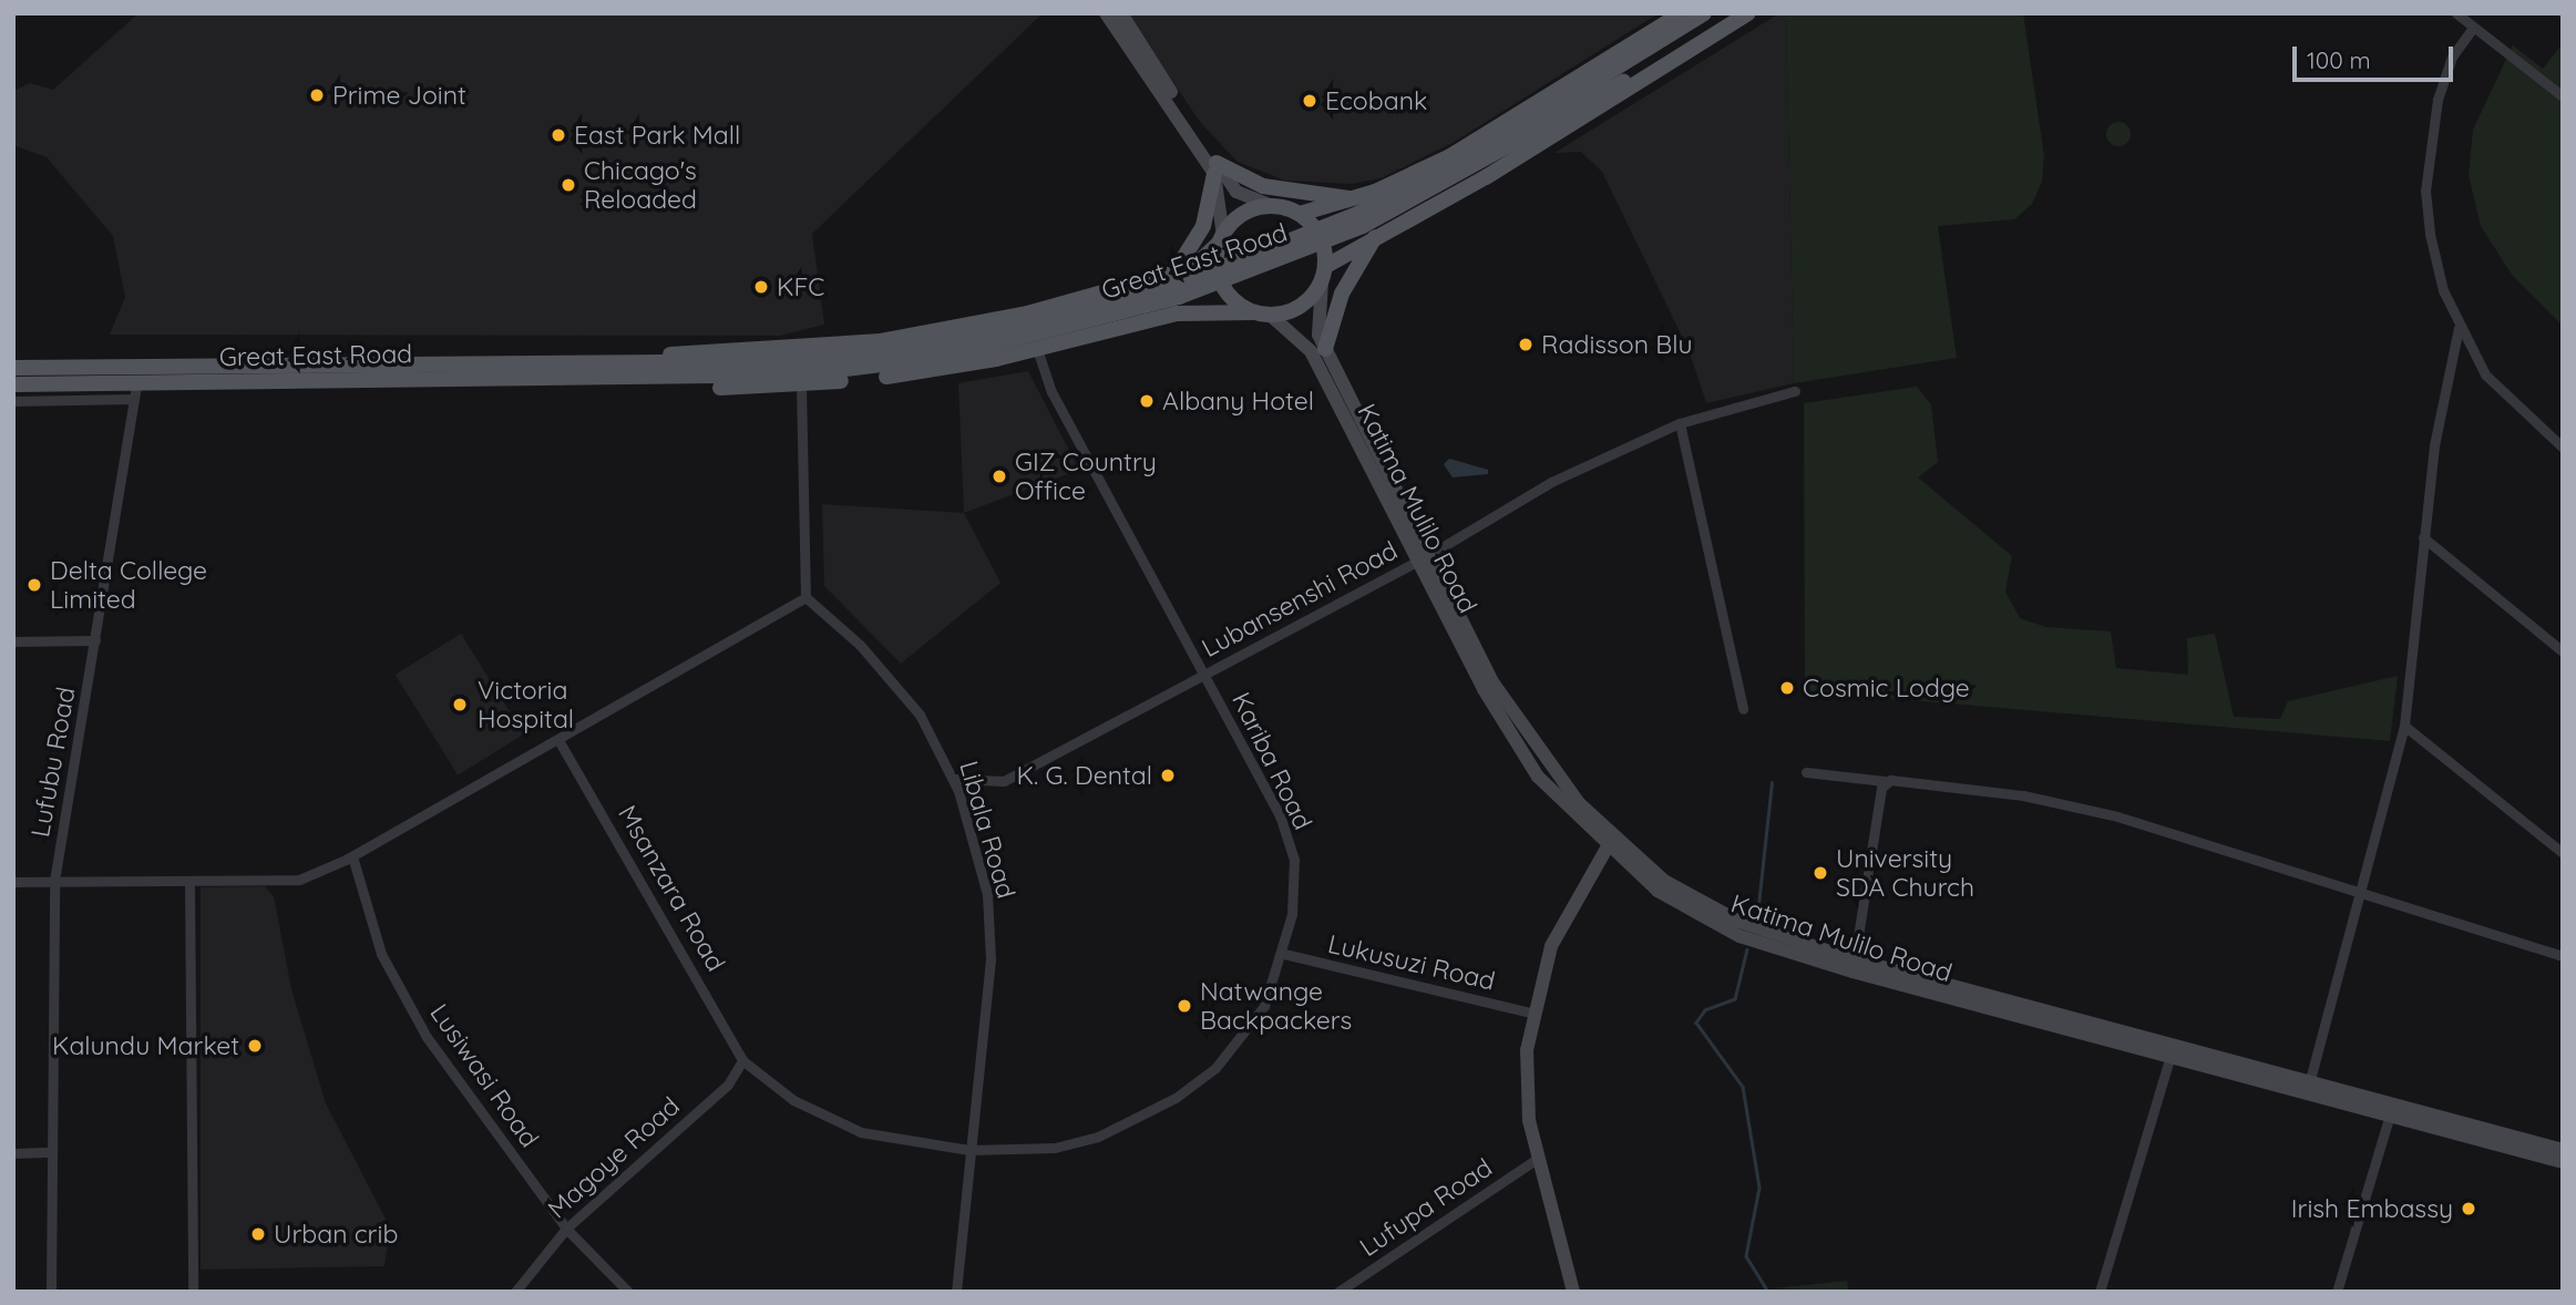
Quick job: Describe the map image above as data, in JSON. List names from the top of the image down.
{
  "streets": {
    "main road": ["Great East Road", "Katima Mulilo Road"],
    "street": [
      "Lubansenshi Road",
      "Kariba Road",
      "Lufubu Road",
      "Libala Road",
      "Msanzara Road",
      "Lukusuzi Road",
      "Lusiwasi Road",
      "Magoye Road",
      "Lufupa Road"
    ]
  },
  "crossings": [
    ["Great East Road", "Katima Mulilo Road"],
    ["Great East Road", "Kariba Road"],
    ["Great East Road", "Lufubu Road"],
    ["Katima Mulilo Road", "Lubansenshi Road"],
    ["Lubansenshi Road", "Kariba Road"],
    ["Lubansenshi Road", "Libala Road"],
    ["Kariba Road", "Libala Road"],
    ["Kariba Road", "Msanzara Road"],
    ["Kariba Road", "Lukusuzi Road"],
    ["Kariba Road", "Magoye Road"],
    ["Msanzara Road", "Magoye Road"],
    ["Lusiwasi Road", "Magoye Road"]
  ],
  "places": [
    "Prime Joint",
    "Ecobank",
    "East Park Mall",
    "Chicago's Reloaded",
    "KFC",
    "Radisson Blu",
    "Albany Hotel",
    "GIZ Country Office",
    "Delta College Limited",
    "Cosmic Lodge",
    "Victoria Hospital",
    "K. G. Dental",
    "University SDA Church",
    "Natwange Backpackers",
    "Kalundu Market",
    "Irish Embassy",
    "Urban crib"
  ],
  "scale_bar": "100 m"
}
